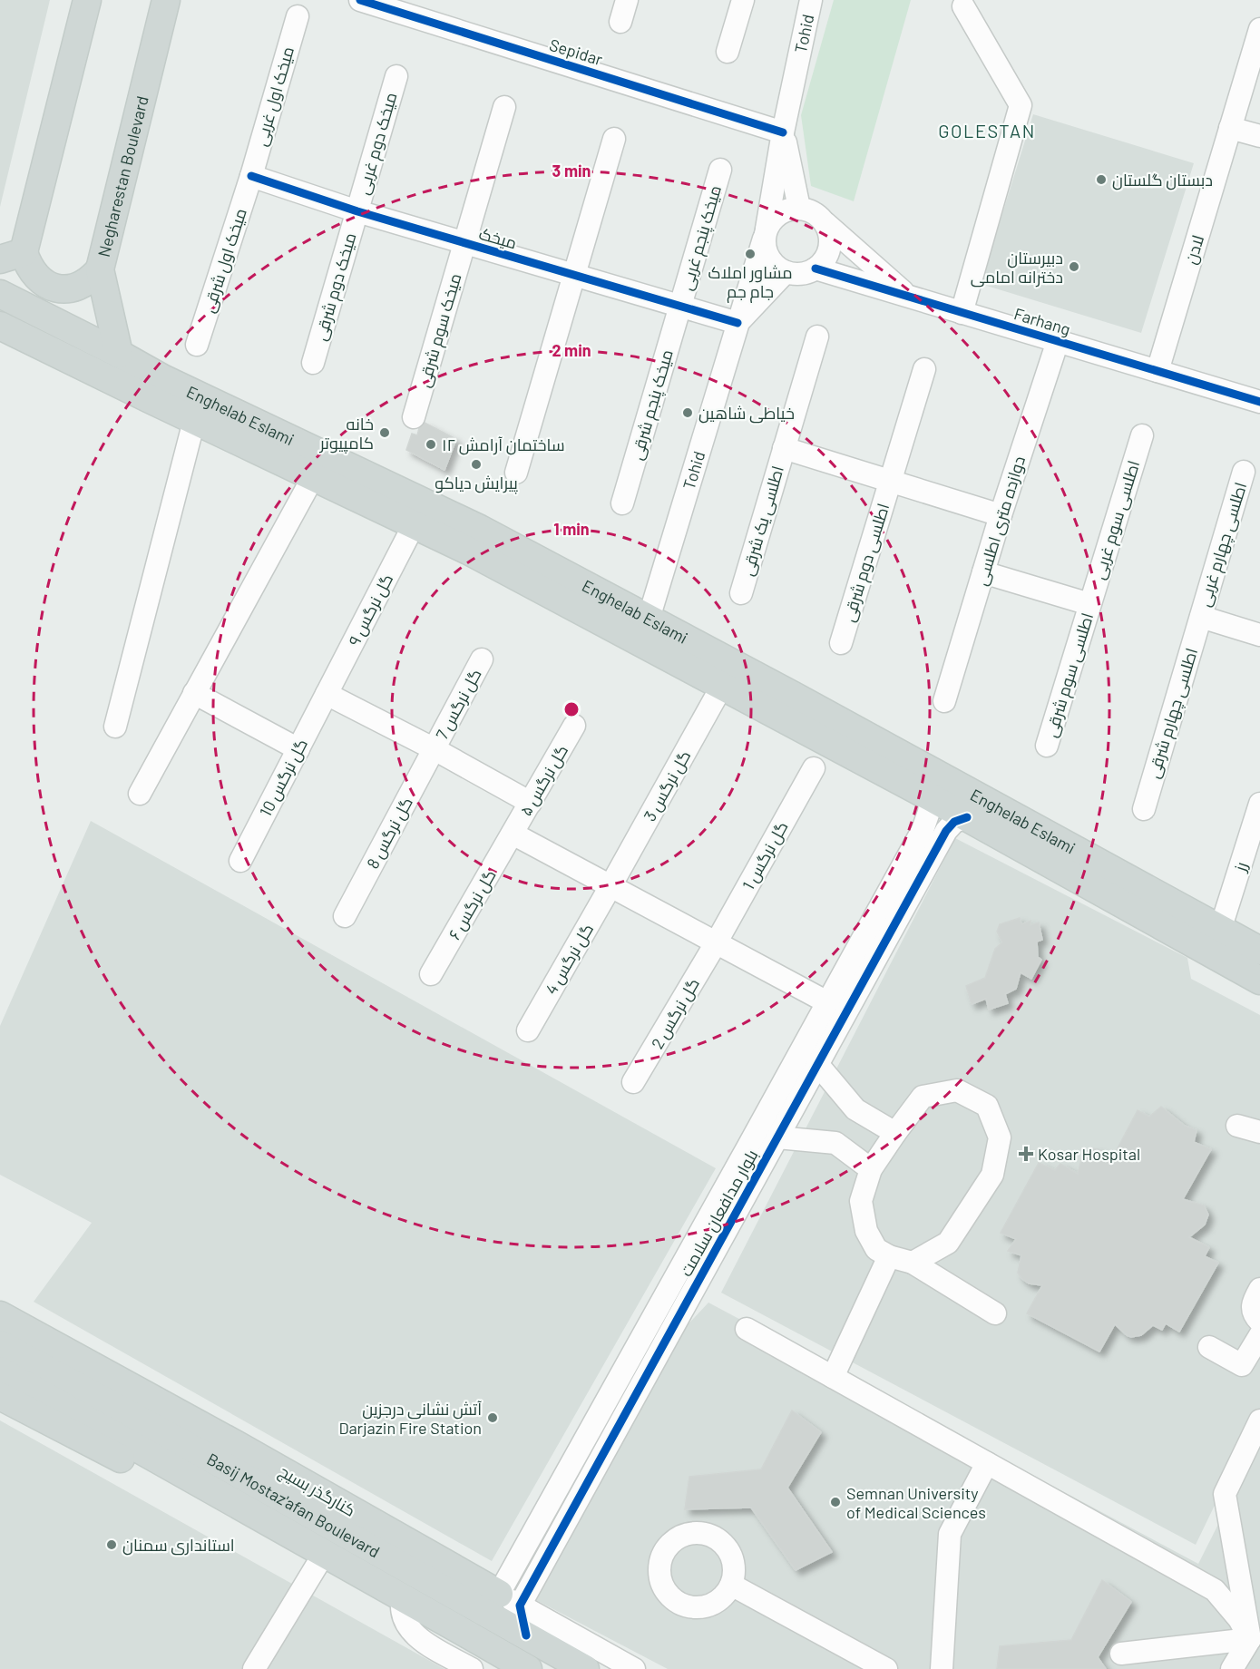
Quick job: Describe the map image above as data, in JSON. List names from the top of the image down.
{
  "streets": {
    "main road": [
      "Negharestan Boulevard",
      "Enghelab Eslami",
      "کنارگذر بسیج",
      "Basij Mostaz'afan Boulevard"
    ],
    "street": [
      "Tohid",
      "Sepidar",
      "میخک اول غربی",
      "میخک دوم غربی",
      "میخک",
      "میخک پنجم غربی",
      "لادن",
      "میخک اول شرقی",
      "میخک دوم شرقی",
      "Farhang",
      "میخک سوم شرقی",
      "میخک پنجم شرقی",
      "اطلسی سوم غربی",
      "اطلسی یک شرقی",
      "دوازده متری اطلسی",
      "اطلسی چهارم غربی",
      "اطلسی دوم شرقی",
      "گل نرگس ۹",
      "اطلسی سوم شرقی",
      "گل نرگس 7",
      "اطلسی چهارم شرقی",
      "گل نرگس 10",
      "گل نرگس ۵",
      "گل نرگس 3",
      "گل نرگس 8",
      "گل نرگس 1",
      "رز",
      "گل نرگس ۶",
      "گل نرگس 4",
      "گل نرگس 2",
      "بلوار مدافعان سلامت"
    ]
  },
  "crossings": [
    ["Tohid", "Sepidar"],
    ["Tohid", "میخک"],
    ["Tohid", "Farhang"],
    ["Tohid", "Enghelab Eslami"],
    ["میخک اول غربی", "میخک"],
    ["میخک اول غربی", "میخک اول شرقی"],
    ["میخک دوم غربی", "میخک"],
    ["میخک دوم غربی", "میخک دوم شرقی"],
    ["Negharestan Boulevard", "Enghelab Eslami"],
    ["میخک", "میخک پنجم غربی"],
    ["میخک", "میخک اول شرقی"],
    ["میخک", "میخک دوم شرقی"],
    ["میخک", "میخک سوم شرقی"],
    ["میخک", "میخک پنجم شرقی"],
    ["میخک پنجم غربی", "میخک پنجم شرقی"],
    ["لادن", "Farhang"],
    ["Farhang", "دوازده متری اطلسی"],
    ["Enghelab Eslami", "گل نرگس ۹"],
    ["Enghelab Eslami", "گل نرگس 3"],
    ["Enghelab Eslami", "رز"],
    ["Enghelab Eslami", "بلوار مدافعان سلامت"],
    ["اطلسی سوم غربی", "اطلسی سوم شرقی"],
    ["اطلسی چهارم غربی", "اطلسی چهارم شرقی"],
    ["گل نرگس ۹", "گل نرگس 10"],
    ["گل نرگس 7", "گل نرگس 8"],
    ["گل نرگس ۵", "گل نرگس ۶"],
    ["گل نرگس 3", "گل نرگس 4"],
    ["گل نرگس 1", "گل نرگس 2"],
    ["بلوار مدافعان سلامت", "کنارگذر بسیج"]
  ],
  "districts": ["GOLESTAN"],
  "places": {
    "other": [
      "دبستان گلستان",
      "مشاور املاک جام جم",
      "دبیرستان دخترانه امامی",
      "خیاطی شاهین",
      "خانه کامپیوتر",
      "ساختمان آرامش ۱۲",
      "پیرایش دیاکو",
      "آتش نشانی درجزین Darjazin Fire Station",
      "Semnan University of Medical Sciences",
      "استانداری سمنان"
    ],
    "health": ["Kosar Hospital"]
  },
  "rings": ["3 min", "2 min", "1 min"]
}
